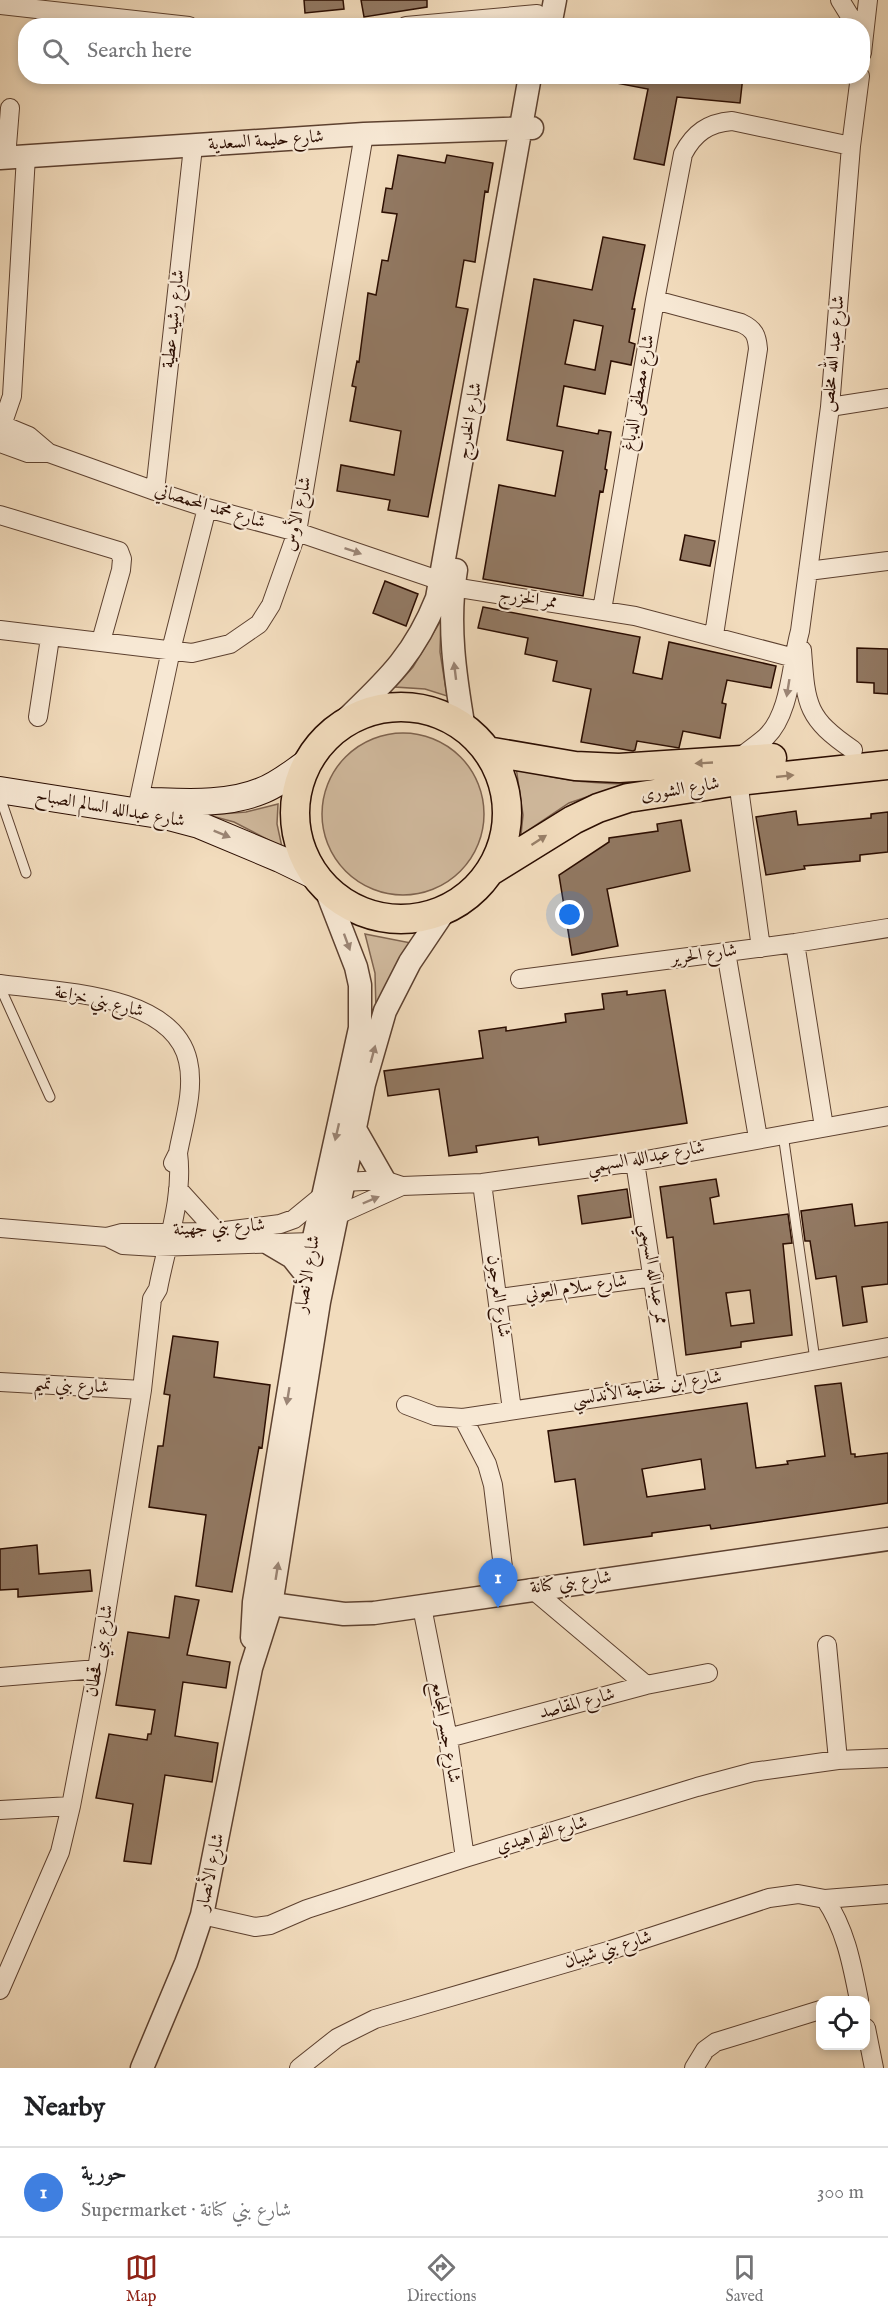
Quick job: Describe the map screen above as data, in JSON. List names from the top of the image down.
{
  "streets": {
    "main road": ["شارع الشورى", "شارع عبدالله السالم الصباح"],
    "street": [
      "شارع حليمة السعدية",
      "شارع رشيد عطية",
      "شارع عبد الله مخلص",
      "شارع مصطفى الدباغ",
      "شارع الخدرج",
      "شارع محمد المحمصاني",
      "شارع الأوس",
      "ممر الخزرج",
      "شارع الحرير",
      "شارع بني خزاعة",
      "شارع عبدالله السهمي",
      "شارع بني جهينة",
      "شارع الأنصار",
      "ممر عبدالله السهمي",
      "شارع سلام العوني",
      "شارع العرجون",
      "شارع بني تميم",
      "شارع ابن خفاجة الأندلسي",
      "شارع بني كنانة",
      "شارع بني قحطان",
      "شارع المقاصد",
      "شارع جسر المجامع",
      "شارع الفراهيدي",
      "شارع بني شيبان"
    ]
  },
  "crossings": [
    ["شارع حليمة السعدية", "شارع رشيد عطية"],
    ["شارع حليمة السعدية", "شارع الخدرج"],
    ["شارع حليمة السعدية", "شارع الأوس"],
    ["شارع رشيد عطية", "شارع محمد المحمصاني"],
    ["شارع عبد الله مخلص", "شارع مصطفى الدباغ"],
    ["شارع عبد الله مخلص", "شارع الشورى"],
    ["شارع مصطفى الدباغ", "ممر الخزرج"],
    ["شارع الخدرج", "شارع محمد المحمصاني"],
    ["شارع الخدرج", "ممر الخزرج"],
    ["شارع الخدرج", "شارع الشورى"],
    ["شارع الخدرج", "شارع عبدالله السالم الصباح"],
    ["شارع الخدرج", "شارع الأنصار"],
    ["شارع محمد المحمصاني", "شارع الأوس"],
    ["شارع محمد المحمصاني", "ممر الخزرج"],
    ["شارع الشورى", "شارع عبدالله السالم الصباح"],
    ["شارع الشورى", "شارع الأنصار"],
    ["شارع عبدالله السالم الصباح", "شارع الأنصار"],
    ["شارع بني خزاعة", "شارع بني جهينة"],
    ["شارع بني خزاعة", "شارع بني قحطان"],
    ["شارع عبدالله السهمي", "شارع بني جهينة"],
    ["شارع عبدالله السهمي", "شارع الأنصار"],
    ["شارع عبدالله السهمي", "ممر عبدالله السهمي"],
    ["شارع عبدالله السهمي", "شارع العرجون"],
    ["شارع بني جهينة", "شارع الأنصار"],
    ["شارع بني جهينة", "شارع بني قحطان"],
    ["شارع الأنصار", "شارع بني كنانة"],
    ["شارع الأنصار", "شارع الفراهيدي"],
    ["ممر عبدالله السهمي", "شارع سلام العوني"],
    ["ممر عبدالله السهمي", "شارع ابن خفاجة الأندلسي"],
    ["شارع سلام العوني", "شارع العرجون"],
    ["شارع العرجون", "شارع ابن خفاجة الأندلسي"],
    ["شارع بني تميم", "شارع بني قحطان"],
    ["شارع بني كنانة", "شارع جسر المجامع"],
    ["شارع المقاصد", "شارع جسر المجامع"],
    ["شارع جسر المجامع", "شارع الفراهيدي"]
  ],
  "page": {
    "search": "Search here",
    "pins": "1",
    "heading": "Nearby",
    "list": [
      {
        "mark": "1",
        "name": "حورية",
        "note": "Supermarket · شارع بني كنانة",
        "value": "300 m"
      }
    ],
    "nav": ["Map", "Directions", "Saved"]
  }
}
